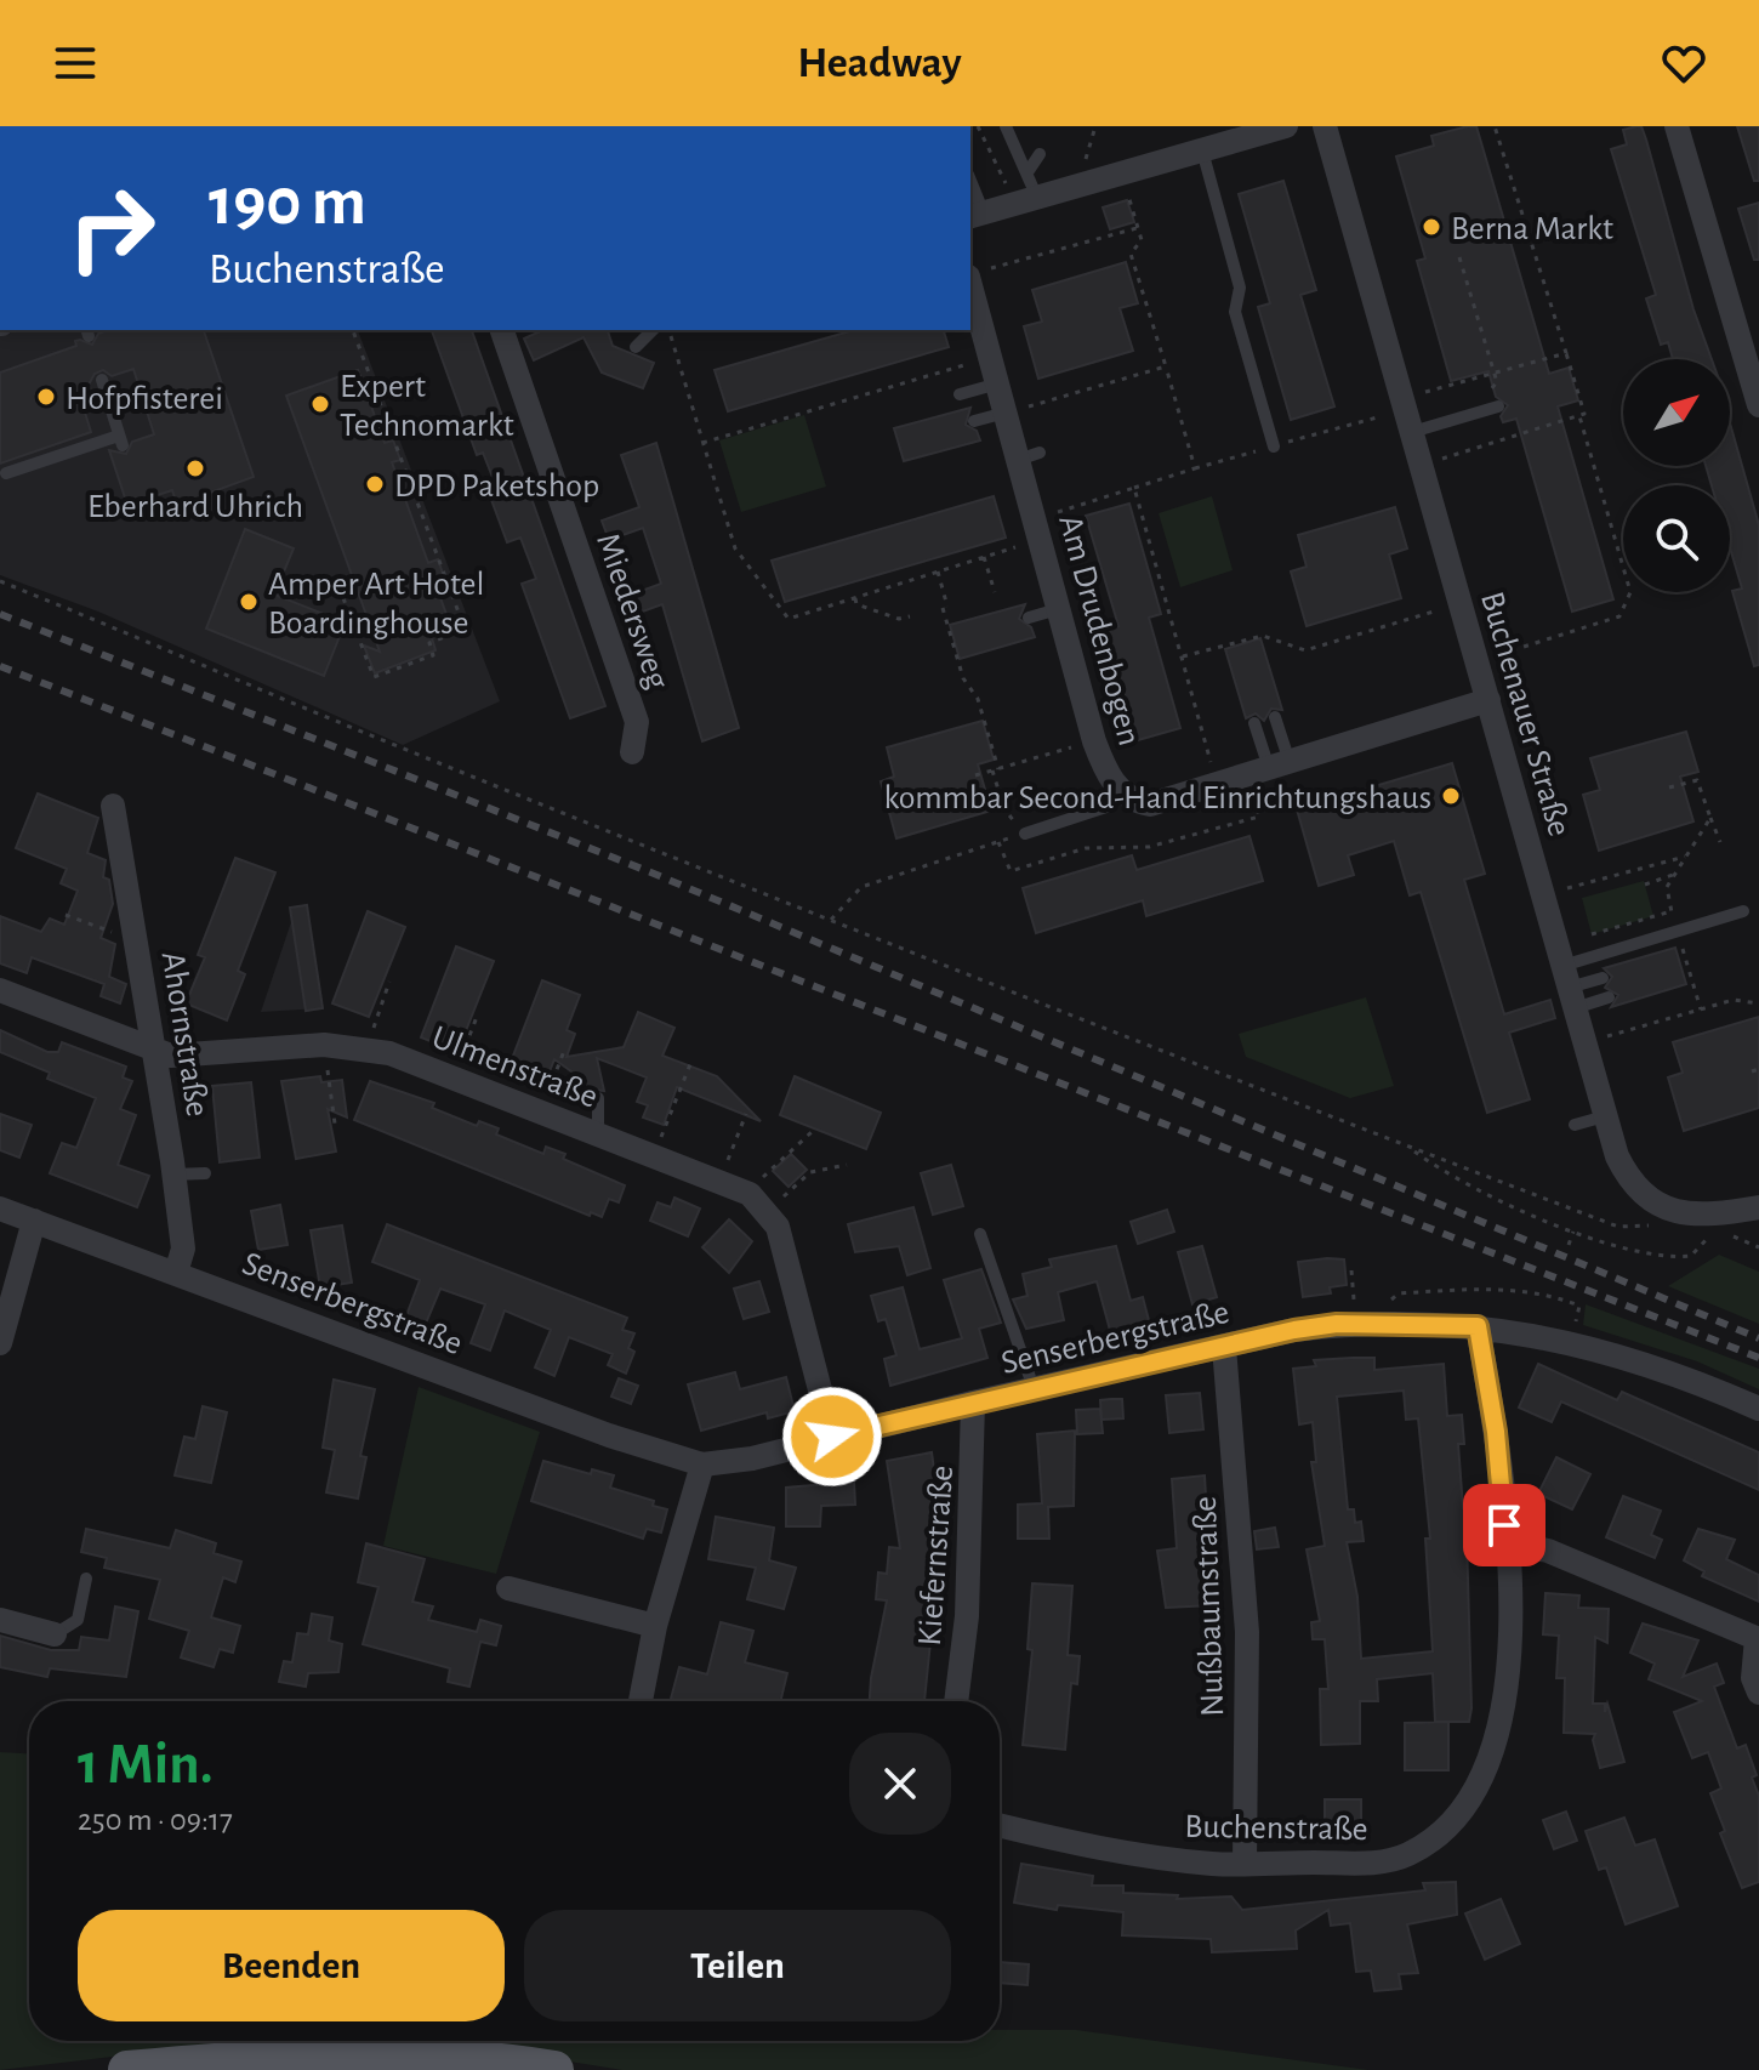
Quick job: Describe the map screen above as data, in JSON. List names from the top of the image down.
{
  "streets": {
    "street": [
      "Miedersweg",
      "Am Drudenbogen",
      "Buchenauer Straße",
      "Ahornstraße",
      "Ulmenstraße",
      "Senserbergstraße",
      "Kiefernstraße",
      "Nußbaumstraße",
      "Buchenstraße"
    ]
  },
  "crossings": [
    ["Am Drudenbogen", "Buchenauer Straße"],
    ["Ahornstraße", "Ulmenstraße"],
    ["Ahornstraße", "Senserbergstraße"],
    ["Ulmenstraße", "Senserbergstraße"],
    ["Senserbergstraße", "Kiefernstraße"],
    ["Senserbergstraße", "Nußbaumstraße"],
    ["Senserbergstraße", "Buchenstraße"],
    ["Nußbaumstraße", "Buchenstraße"]
  ],
  "places": [
    "Berna Markt",
    "Hofpfisterei",
    "Expert Technomarkt",
    "Eberhard Uhrich",
    "DPD Paketshop",
    "Amper Art Hotel Boardinghouse",
    "kommbar Second-Hand Einrichtungshaus"
  ],
  "north": "top right",
  "page": {
    "header": "Headway",
    "turn": ["190 m", "Buchenstraße"],
    "heading": ["1 Min.", "250 m · 09:17"],
    "buttons": ["Beenden", "Teilen"]
  }
}
